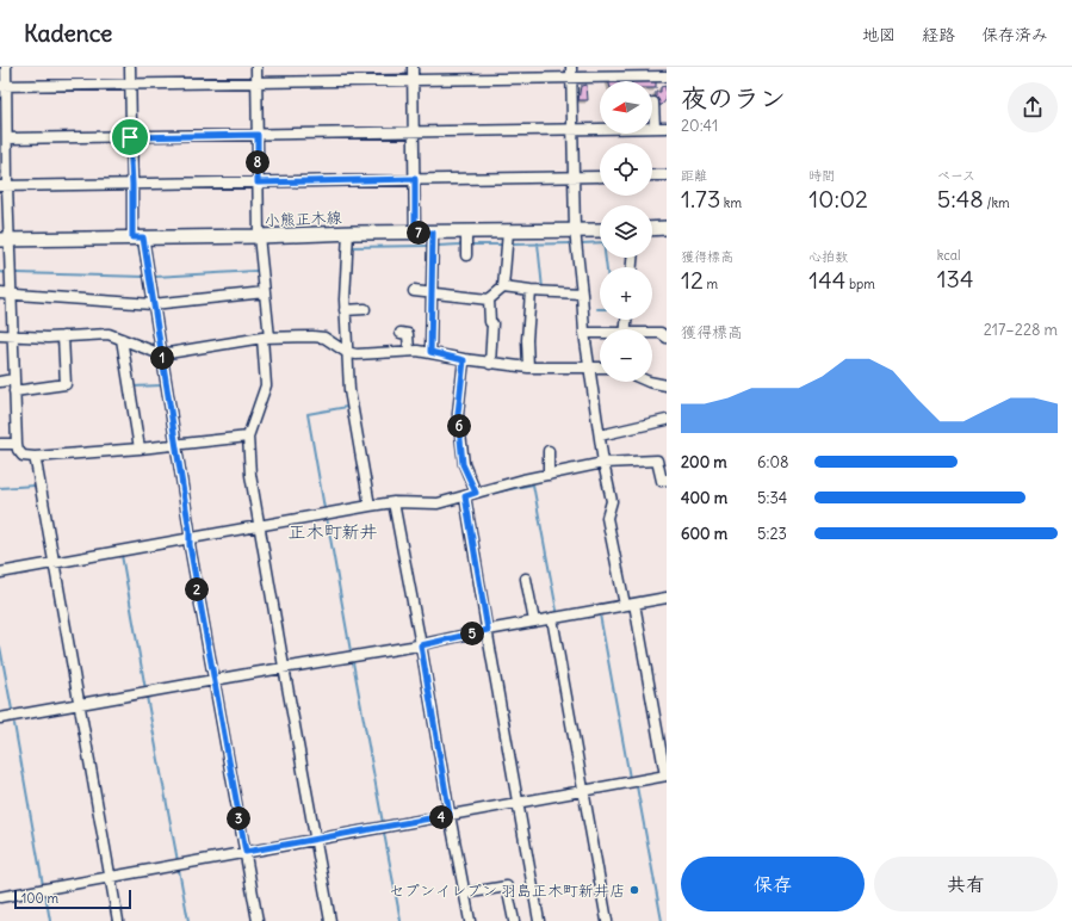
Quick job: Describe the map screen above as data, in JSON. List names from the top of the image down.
{
  "streets": {
    "main road": ["小熊正木線"]
  },
  "districts": ["正木町新井"],
  "places": ["セブンイレブン 羽島正木町新井店"],
  "scale_bar": "100 m",
  "north": "left",
  "page": {
    "header": "Kadence",
    "nav": ["地図", "経路", "保存済み"],
    "heading": ["夜のラン", "20:41"],
    "map_buttons": ["+", "−"],
    "stats": [
      ["距離", "1.73 km"],
      ["時間", "10:02"],
      ["ペース", "5:48 /km"],
      ["獲得標高", "12 m"],
      ["心拍数", "144 bpm"],
      ["kcal", "134"]
    ],
    "pins": [
      "8",
      "7",
      "1",
      "6",
      "2",
      "5",
      "4",
      "3"
    ],
    "chart": ["獲得標高", "217–228 m"],
    "list": [
      {
        "name": "200 m",
        "note": "6:08"
      },
      {
        "name": "400 m",
        "note": "5:34"
      },
      {
        "name": "600 m",
        "note": "5:23"
      }
    ],
    "buttons": ["保存", "共有"],
    "scale": "100 m"
  }
}
